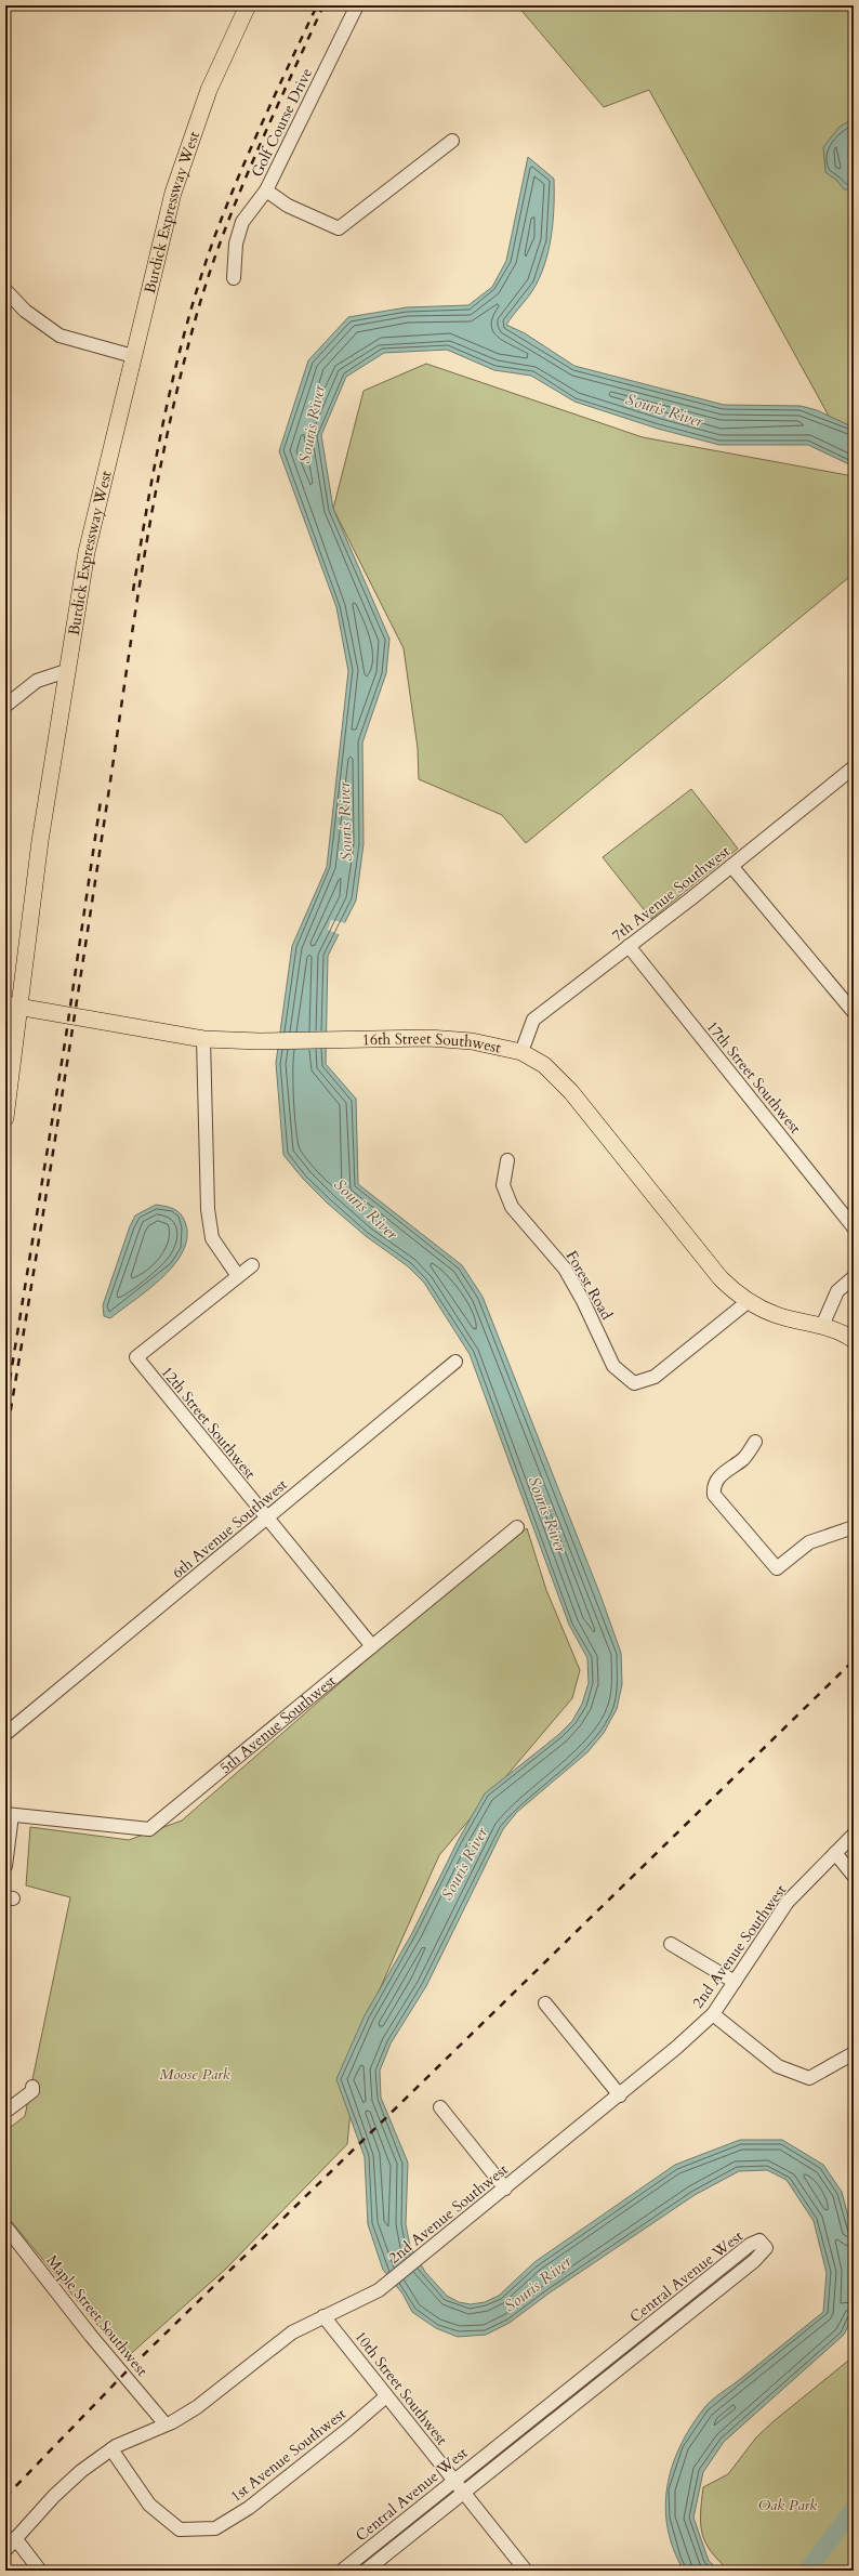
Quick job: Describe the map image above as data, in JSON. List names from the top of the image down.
{
  "streets": {
    "main road": ["Burdick Expressway West", "16th Street Southwest"],
    "street": [
      "Golf Course Drive",
      "7th Avenue Southwest",
      "17th Street Southwest",
      "Forest Road",
      "12th Street Southwest",
      "6th Avenue Southwest",
      "5th Avenue Southwest",
      "2nd Avenue Southwest",
      "Central Avenue West",
      "Maple Street Southwest",
      "10th Street Southwest",
      "1st Avenue Southwest"
    ]
  },
  "crossings": [
    ["Burdick Expressway West", "16th Street Southwest"],
    ["7th Avenue Southwest", "16th Street Southwest"],
    ["7th Avenue Southwest", "17th Street Southwest"],
    ["16th Street Southwest", "Forest Road"],
    ["12th Street Southwest", "6th Avenue Southwest"],
    ["12th Street Southwest", "5th Avenue Southwest"],
    ["2nd Avenue Southwest", "Maple Street Southwest"],
    ["2nd Avenue Southwest", "10th Street Southwest"],
    ["2nd Avenue Southwest", "1st Avenue Southwest"],
    ["Central Avenue West", "10th Street Southwest"],
    ["10th Street Southwest", "1st Avenue Southwest"]
  ],
  "water": ["Souris River"],
  "parks": ["Moose Park", "Oak Park"]
}
